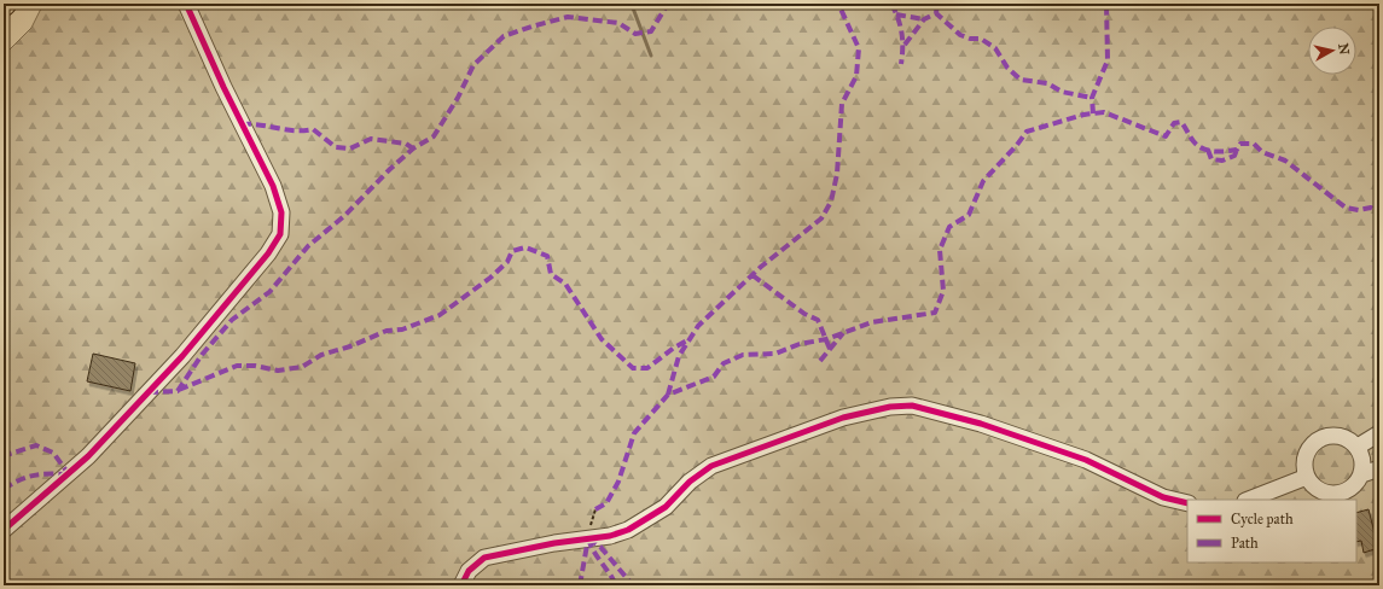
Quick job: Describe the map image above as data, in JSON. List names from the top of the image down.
{
  "legend": ["Cycle path", "Path"],
  "north": "right"
}
